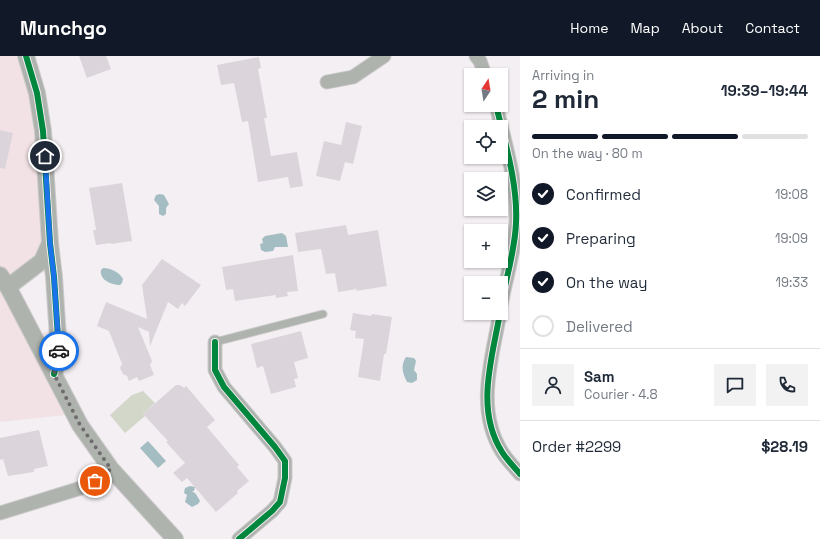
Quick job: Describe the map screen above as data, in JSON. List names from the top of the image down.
{
  "north": "top",
  "page": {
    "header": "Munchgo",
    "nav": [
      "Home",
      "Map",
      "About",
      "Contact"
    ],
    "heading": ["2 min", "Arriving in", "19:39–19:44"],
    "panel": [
      "Sam",
      "Courier · 4.8",
      "Order #2299",
      "$28.19"
    ],
    "map_buttons": ["+", "−"],
    "bar": "On the way · 80 m",
    "list": [
      ["Confirmed", "19:08"],
      ["Preparing", "19:09"],
      ["On the way", "19:33"],
      "Delivered"
    ]
  }
}
